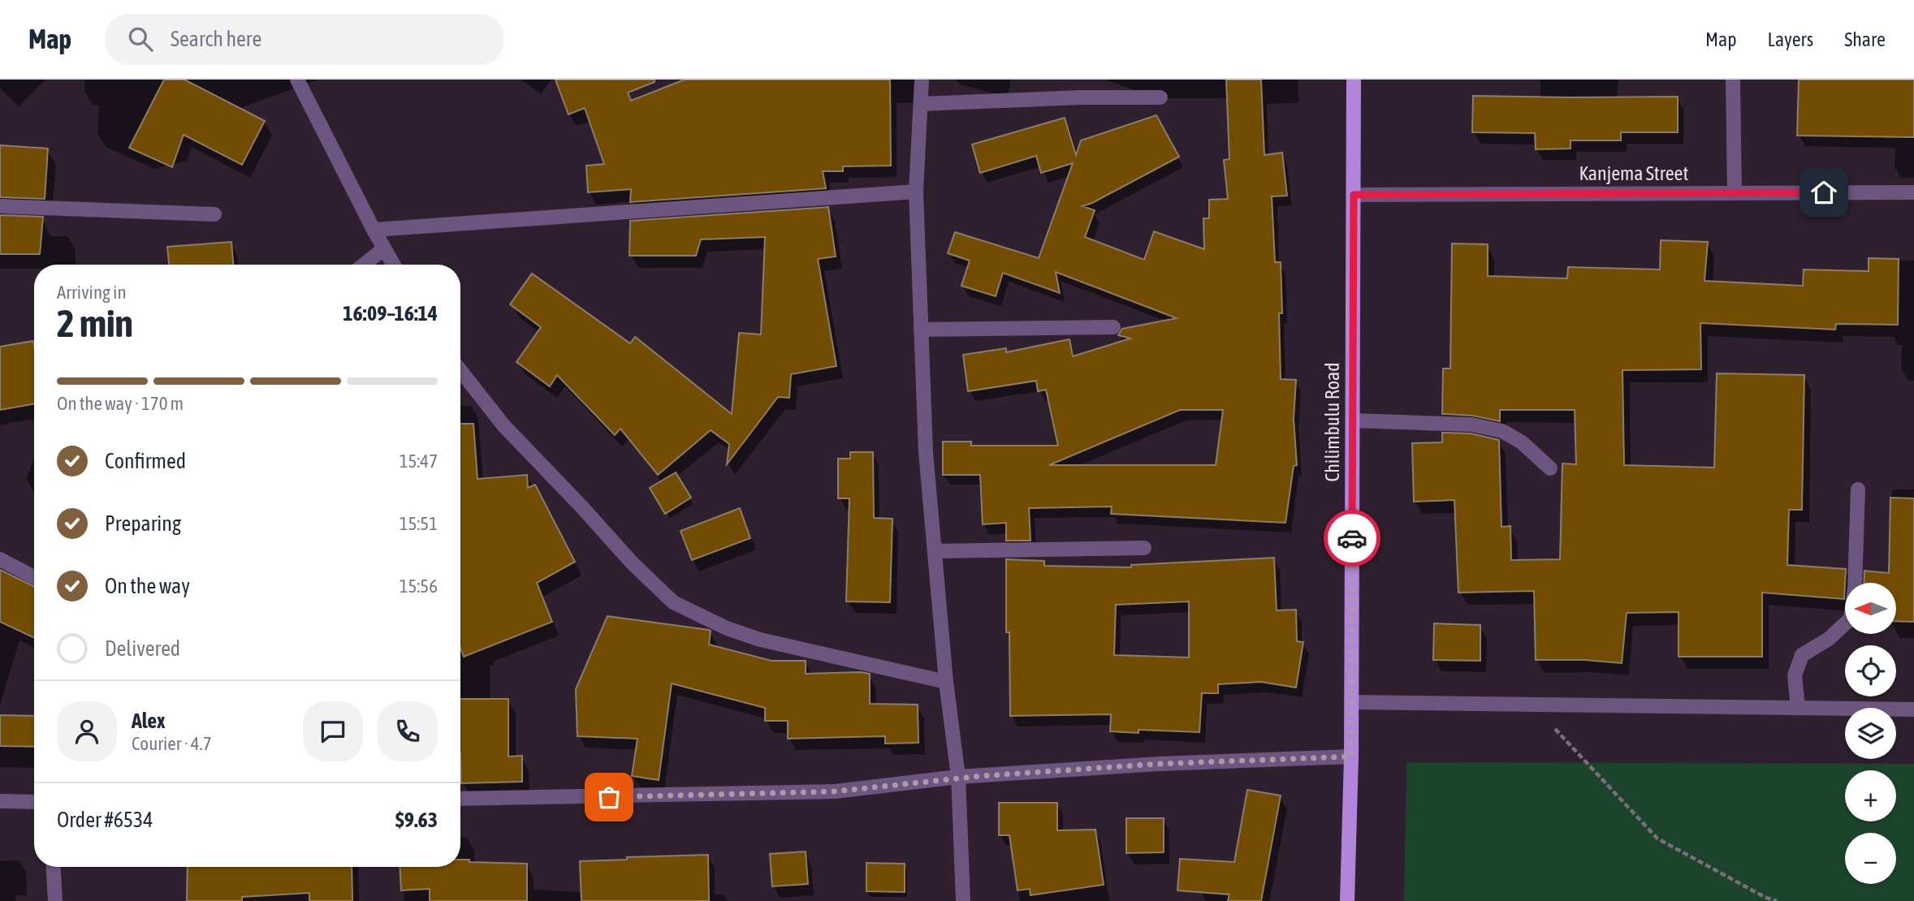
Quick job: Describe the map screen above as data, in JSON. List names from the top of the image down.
{
  "streets": {
    "main road": ["Chilimbulu Road"],
    "street": ["Kanjema Street"]
  },
  "crossings": [
    ["Kanjema Street", "Chilimbulu Road"]
  ],
  "north": "left",
  "page": {
    "header": "Map",
    "search": "Search here",
    "nav": ["Map", "Layers", "Share"],
    "heading": ["2 min", "Arriving in", "16:09–16:14"],
    "panel": [
      "Alex",
      "Courier · 4.7",
      "Order #6534",
      "$9.63"
    ],
    "bar": "On the way · 170 m",
    "list": [
      ["Confirmed", "15:47"],
      ["Preparing", "15:51"],
      ["On the way", "15:56"],
      "Delivered"
    ],
    "map_buttons": ["+", "−"]
  }
}
